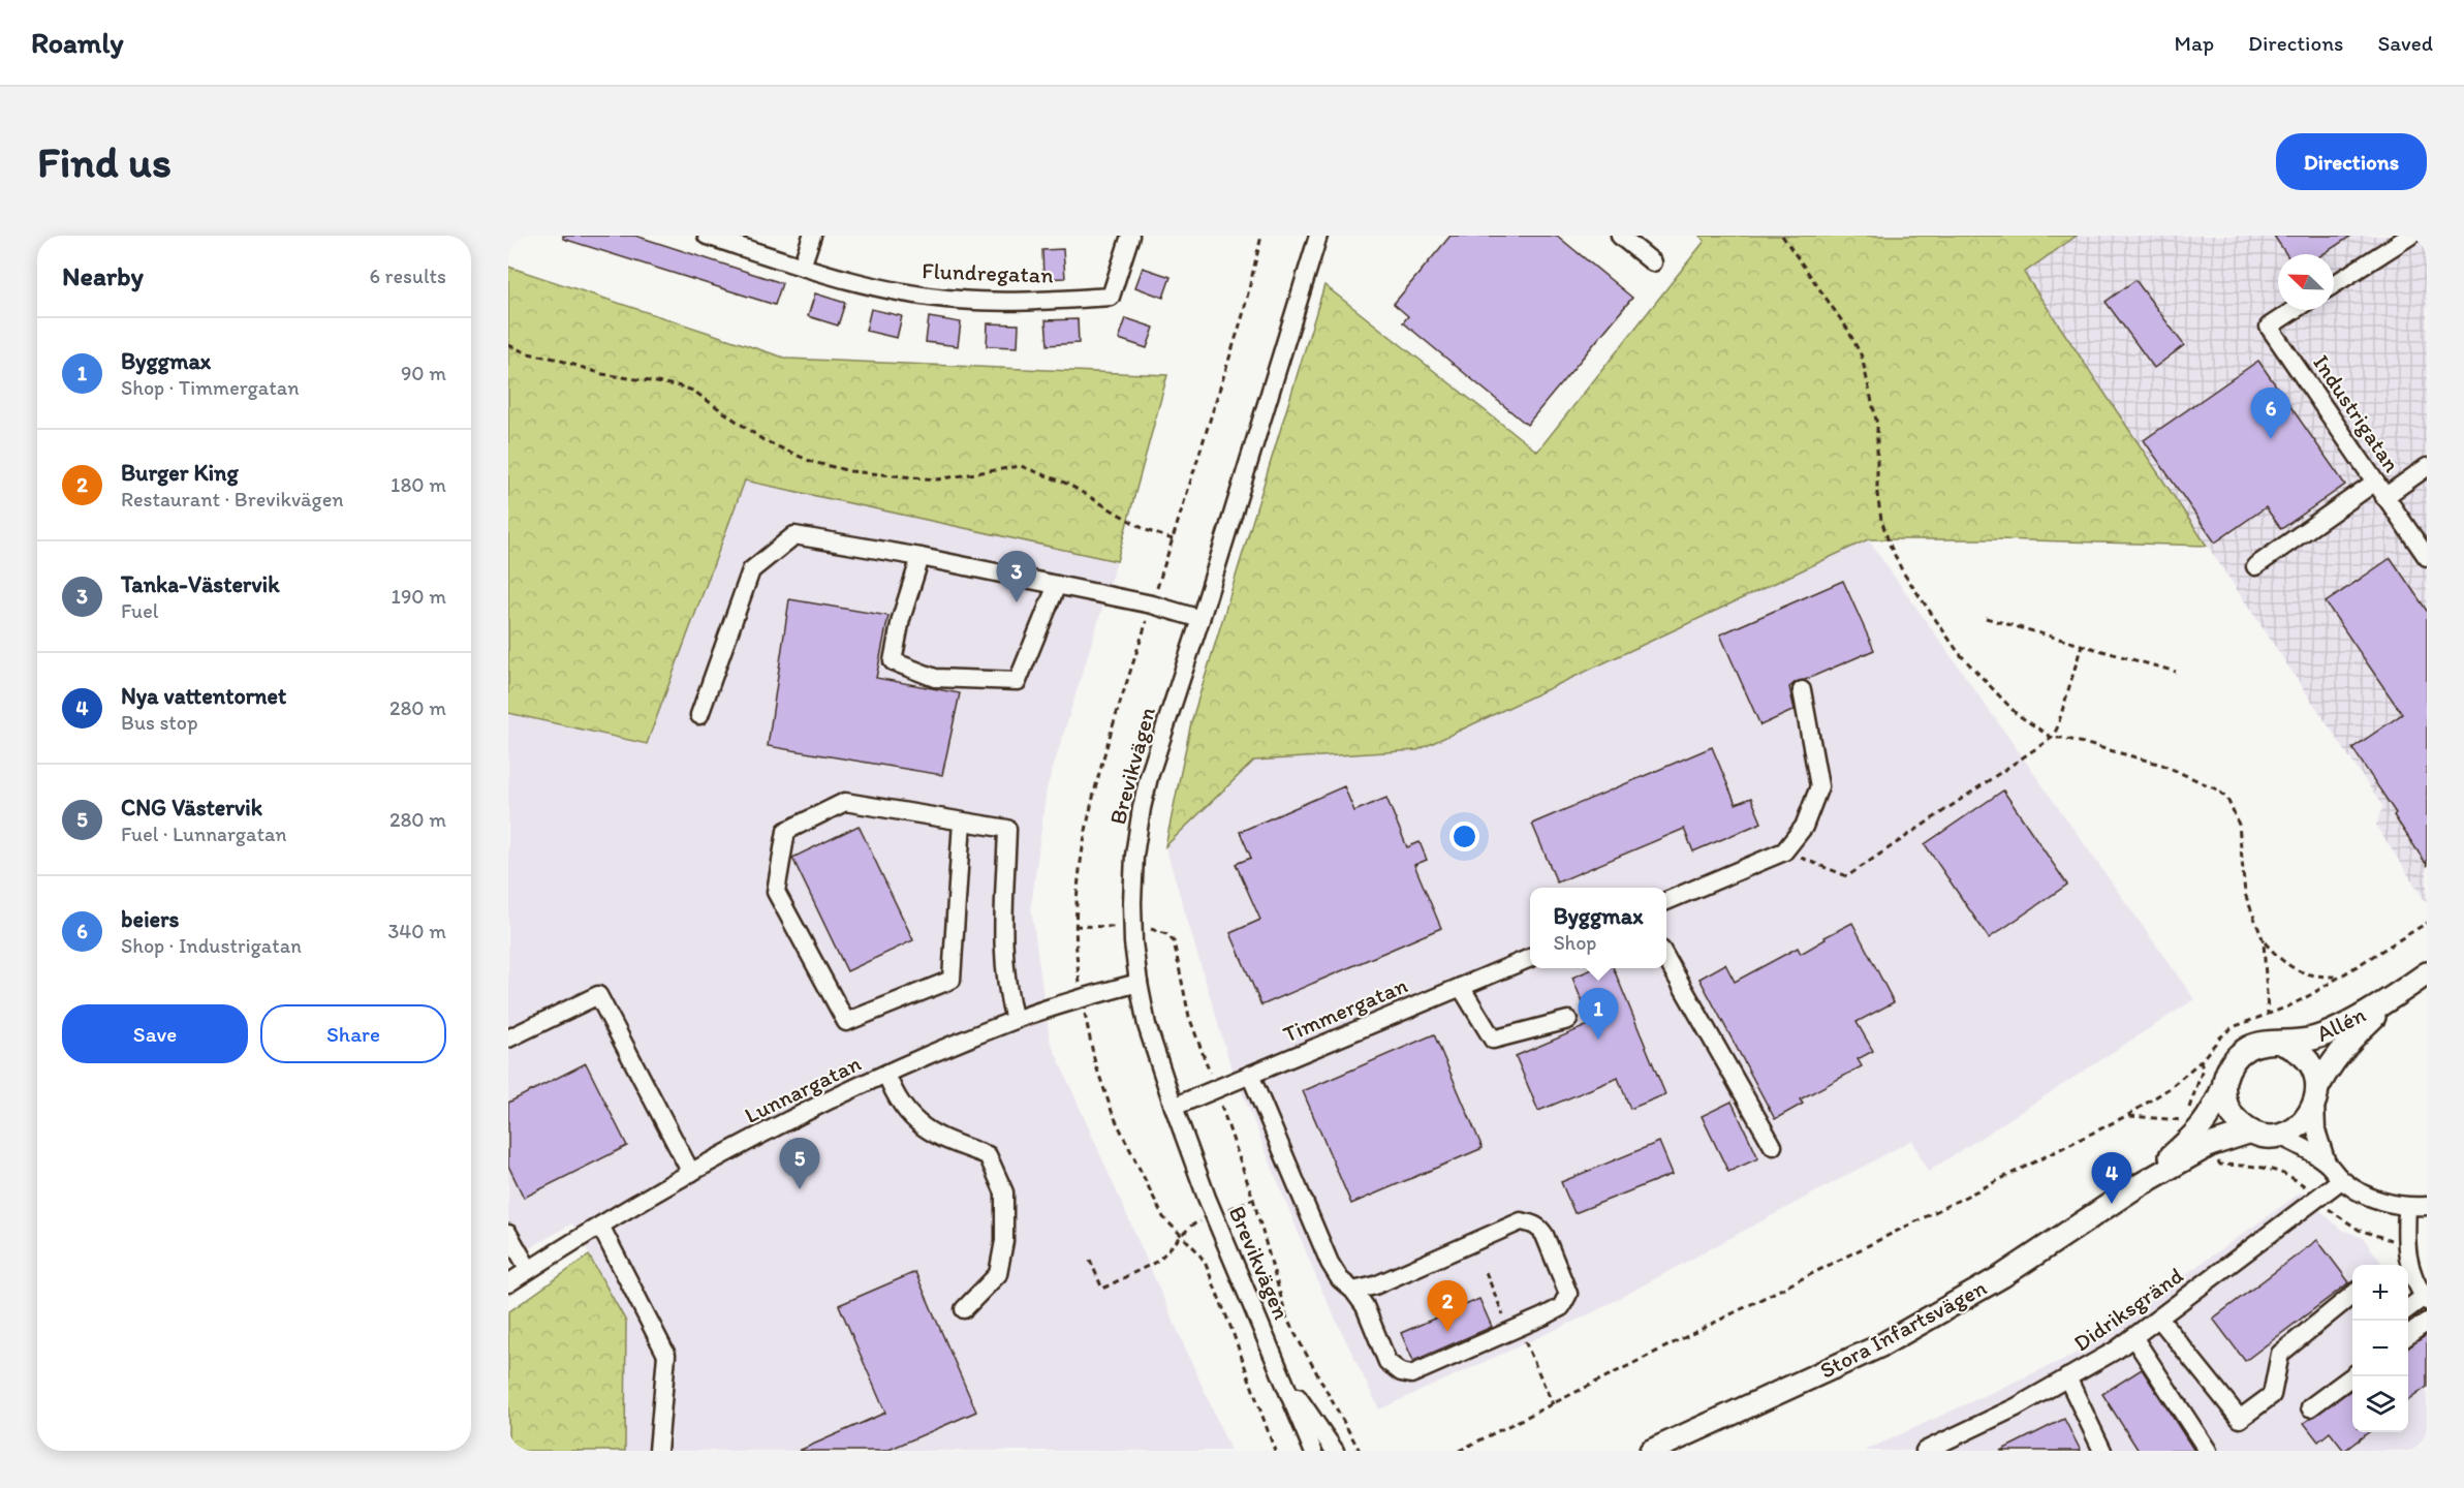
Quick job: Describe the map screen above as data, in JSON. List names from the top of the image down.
{
  "streets": {
    "main road": ["Allén", "Stora Infartsvägen"],
    "street": [
      "Flundregatan",
      "Industrigatan",
      "Brevikvägen",
      "Timmergatan",
      "Lunnargatan",
      "Didriksgränd"
    ]
  },
  "crossings": [
    ["Brevikvägen", "Timmergatan"],
    ["Brevikvägen", "Lunnargatan"],
    ["Allén", "Stora Infartsvägen"]
  ],
  "north": "top left",
  "page": {
    "header": "Roamly",
    "nav": ["Map", "Directions", "Saved"],
    "buttons": [
      "Directions",
      ["Save", "Share"]
    ],
    "title": "Find us",
    "heading": ["Nearby", "6 results"],
    "list": [
      {
        "mark": "1",
        "name": "Byggmax",
        "note": "Shop · Timmergatan",
        "value": "90 m"
      },
      {
        "mark": "2",
        "name": "Burger King",
        "note": "Restaurant · Brevikvägen",
        "value": "180 m"
      },
      {
        "mark": "3",
        "name": "Tanka-Västervik",
        "note": "Fuel",
        "value": "190 m"
      },
      {
        "mark": "4",
        "name": "Nya vattentornet",
        "note": "Bus stop",
        "value": "280 m"
      },
      {
        "mark": "5",
        "name": "CNG Västervik",
        "note": "Fuel · Lunnargatan",
        "value": "280 m"
      },
      {
        "mark": "6",
        "name": "beiers",
        "note": "Shop · Industrigatan",
        "value": "340 m"
      }
    ],
    "pins": [
      "6",
      "3",
      "1",
      "5",
      "4",
      "2"
    ],
    "popup": ["Byggmax", "Shop"],
    "map_buttons": ["+", "−"]
  }
}
